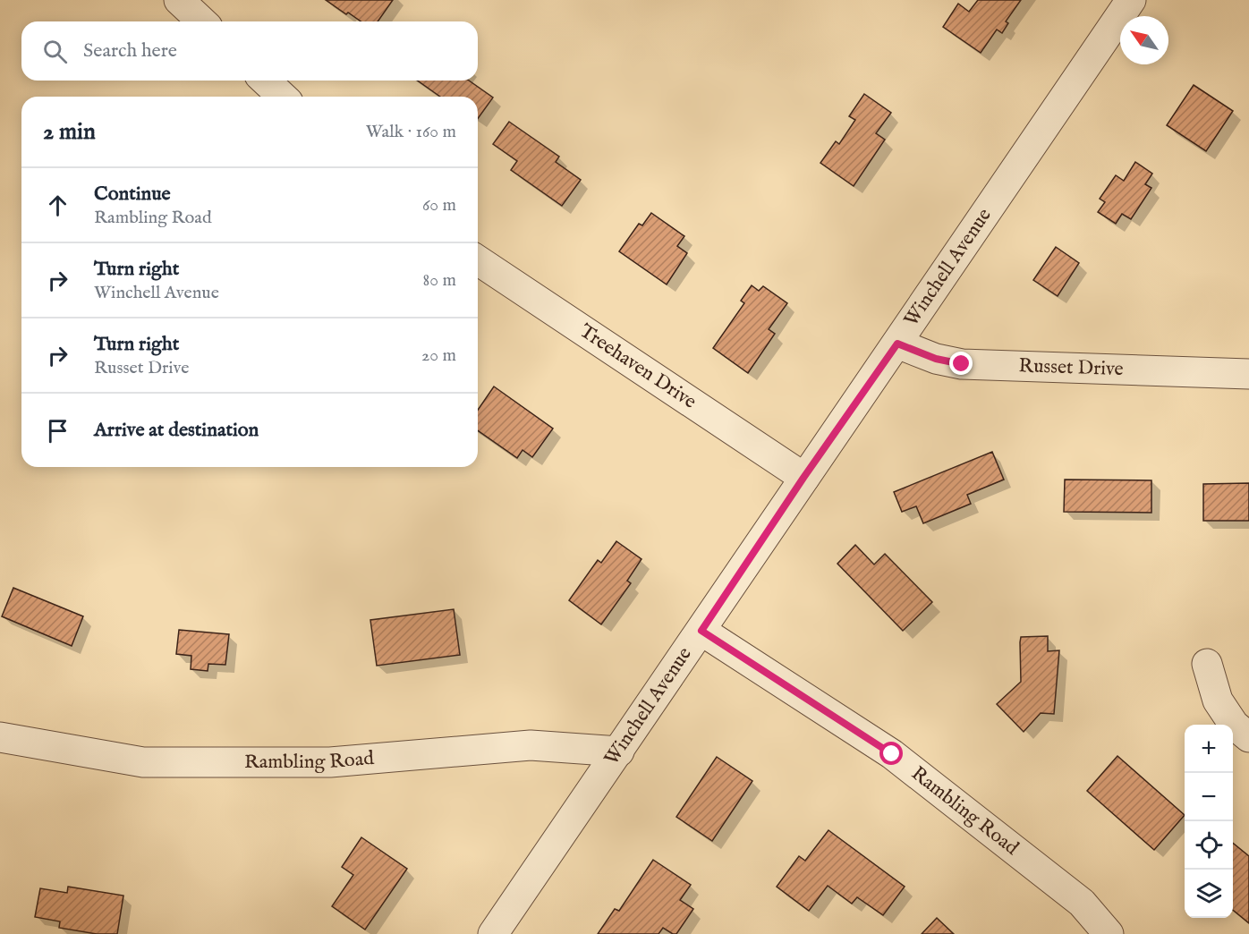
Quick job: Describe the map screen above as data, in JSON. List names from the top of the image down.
{
  "streets": {
    "street": [
      "Winchell Avenue",
      "Treehaven Drive",
      "Russet Drive",
      "Rambling Road"
    ]
  },
  "crossings": [
    ["Winchell Avenue", "Treehaven Drive"],
    ["Winchell Avenue", "Russet Drive"],
    ["Winchell Avenue", "Rambling Road"]
  ],
  "north": "top left",
  "page": {
    "search": "Search here",
    "heading": ["2 min", "Walk · 160 m"],
    "list": [
      ["Continue", "Rambling Road", "60 m"],
      ["Turn right", "Winchell Avenue", "80 m"],
      ["Turn right", "Russet Drive", "20 m"],
      "Arrive at destination"
    ],
    "map_buttons": ["+", "−"]
  }
}
